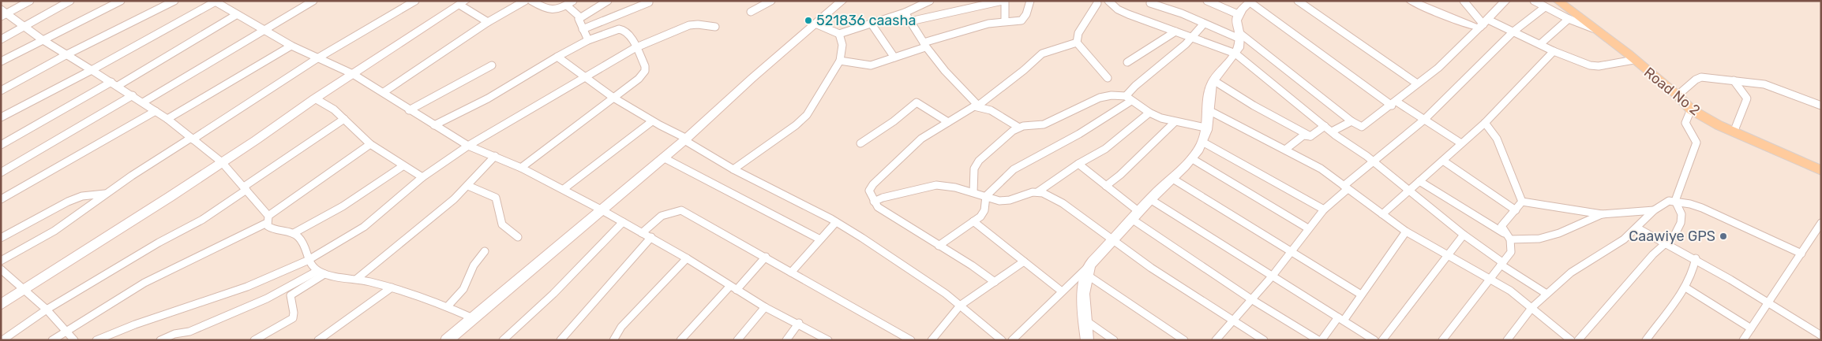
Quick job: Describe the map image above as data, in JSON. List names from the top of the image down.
{
  "streets": {
    "main road": ["Road No 2"]
  },
  "places": ["521836 caasha", "Caawiye GPS"]
}
